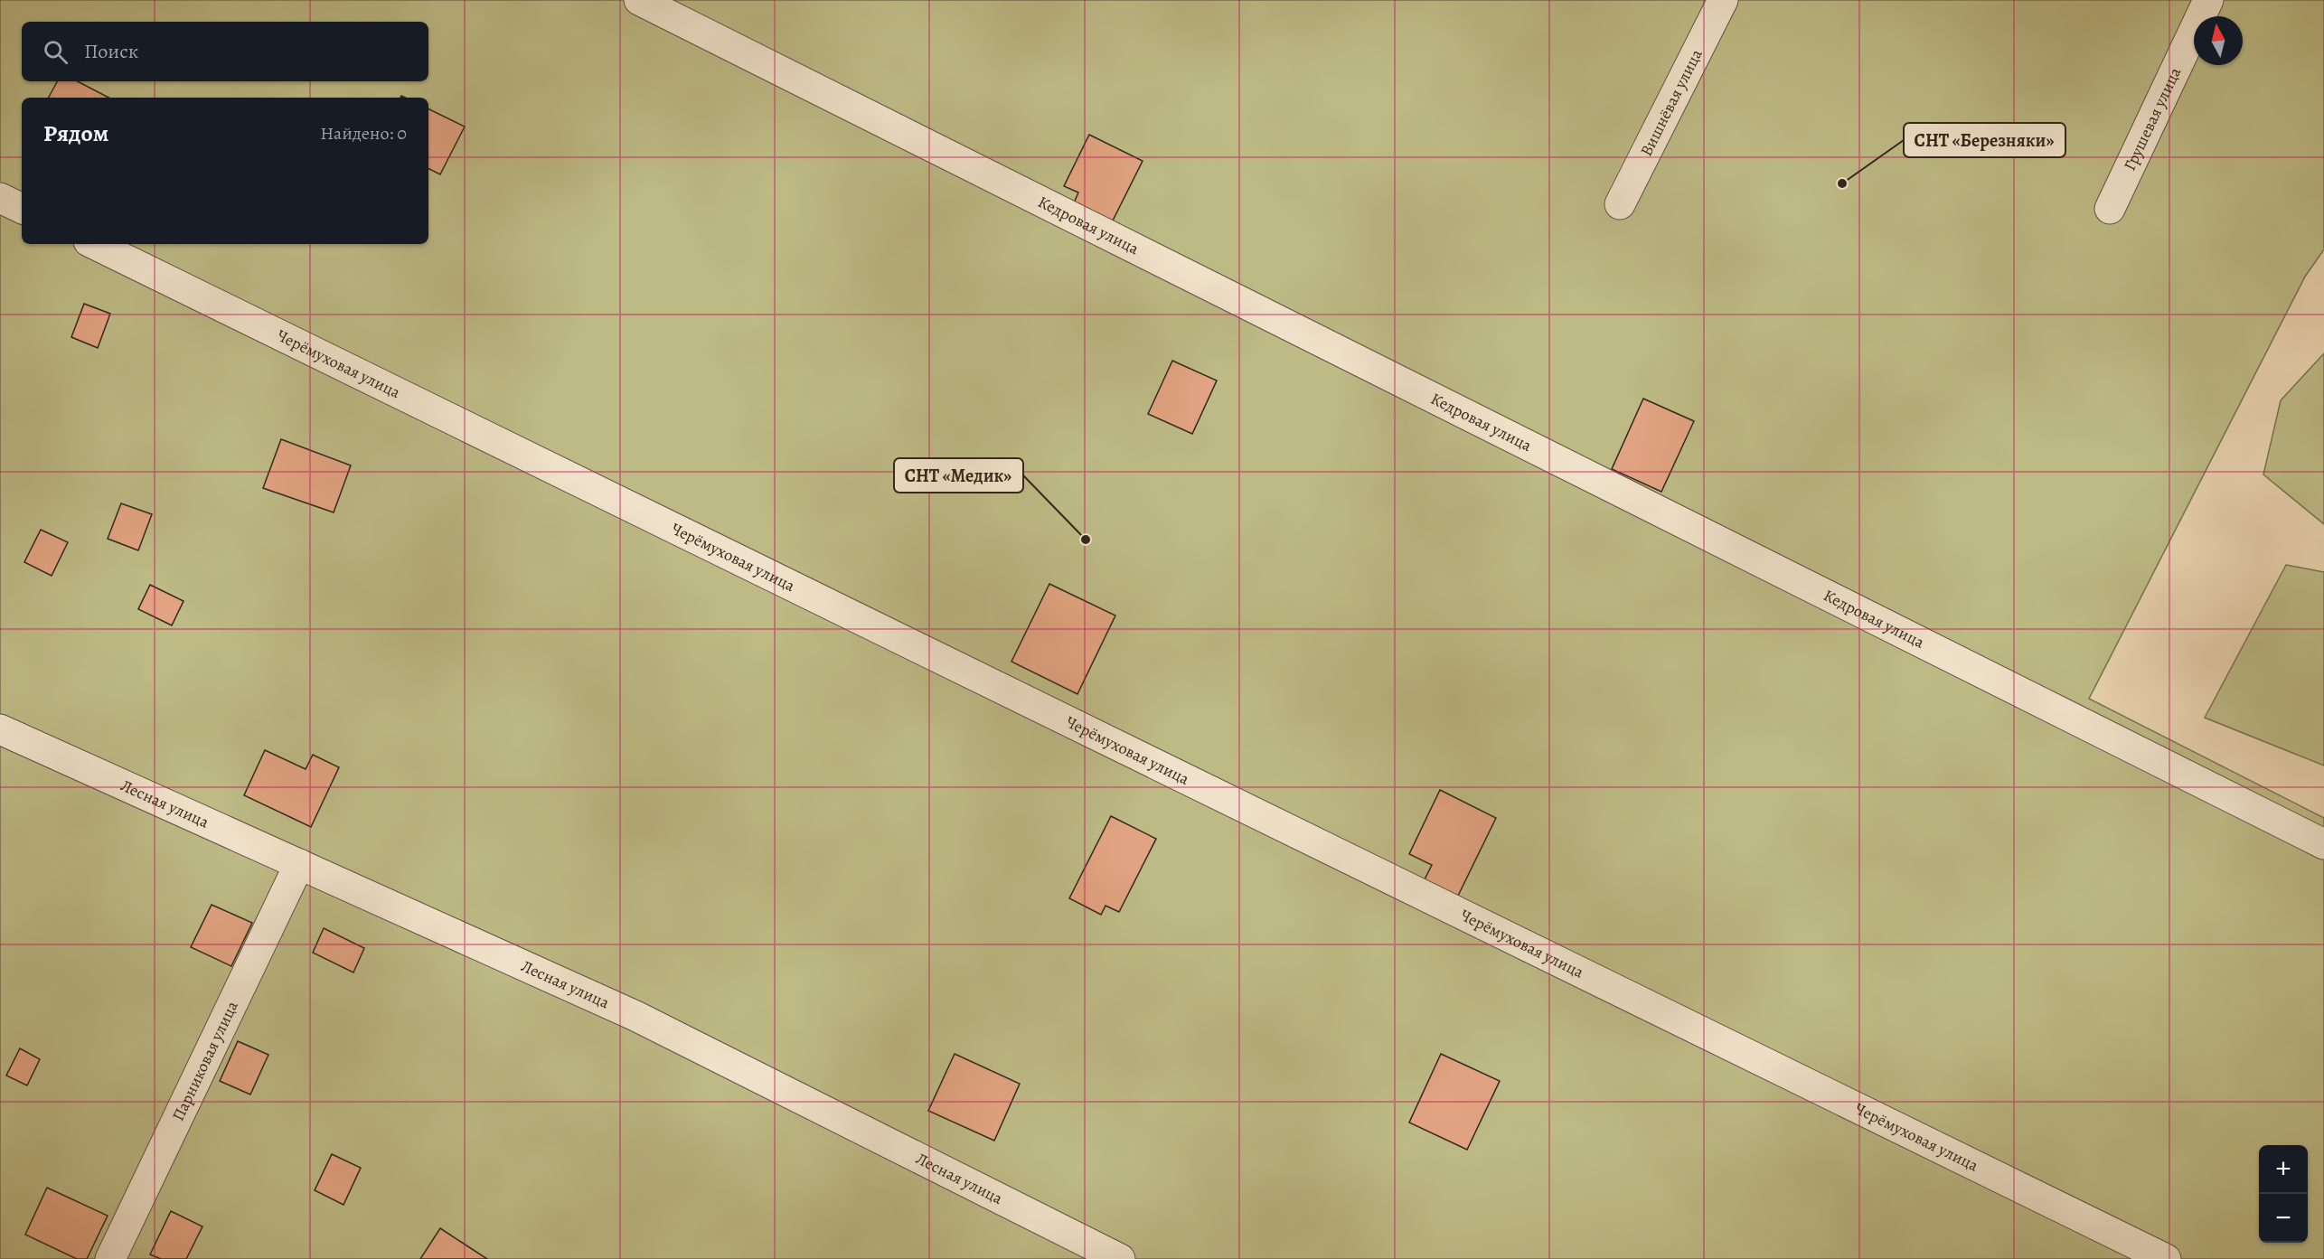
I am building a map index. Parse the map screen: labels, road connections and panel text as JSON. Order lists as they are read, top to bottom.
{
  "streets": {
    "street": [
      "Вишнёвая улица",
      "Грушевая улица",
      "Кедровая улица",
      "Черёмуховая улица",
      "Лесная улица",
      "Парниковая улица"
    ]
  },
  "crossings": [
    ["Лесная улица", "Парниковая улица"]
  ],
  "places": ["СНТ «Березняки»", "СНТ «Медик»"],
  "north": "top",
  "page": {
    "search": "Поиск",
    "heading": ["Рядом", "Найдено: 0"],
    "map_buttons": ["+", "−"]
  }
}
